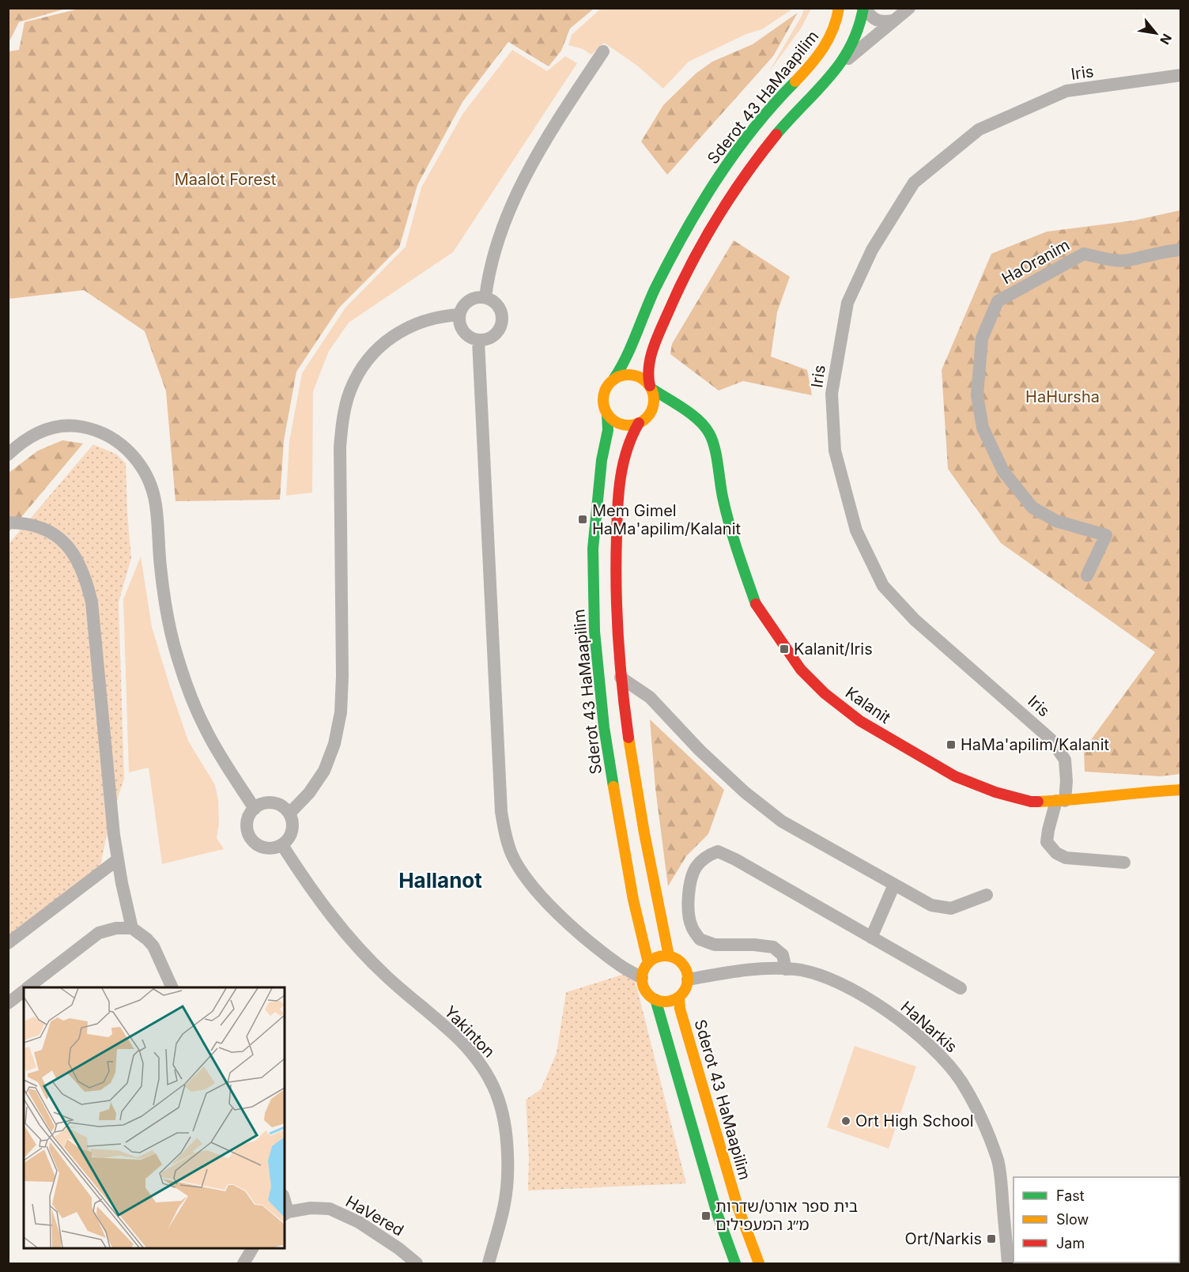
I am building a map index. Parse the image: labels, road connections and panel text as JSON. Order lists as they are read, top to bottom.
{
  "streets": {
    "main road": ["Sderot 43 HaMaapilim", "Kalanit"],
    "street": [
      "Iris",
      "HaOranim",
      "HaNarkis",
      "Yakinton",
      "HaVered"
    ]
  },
  "crossings": [
    ["Iris", "Kalanit"],
    ["Sderot 43 HaMaapilim", "Kalanit"],
    ["Sderot 43 HaMaapilim", "HaNarkis"]
  ],
  "districts": ["HaIlanot"],
  "parks": ["Maalot Forest", "HaHursha"],
  "places": {
    "transit": [
      "Mem Gimel HaMa'apilim/Kalanit",
      "Kalanit/Iris",
      "HaMa'apilim/Kalanit",
      "בית ספר אורט/שדרות מ״ג המעפילים",
      "Ort/Narkis"
    ],
    "other": ["Ort High School"]
  },
  "legend": ["Fast", "Slow", "Jam"],
  "north": "bottom right"
}
